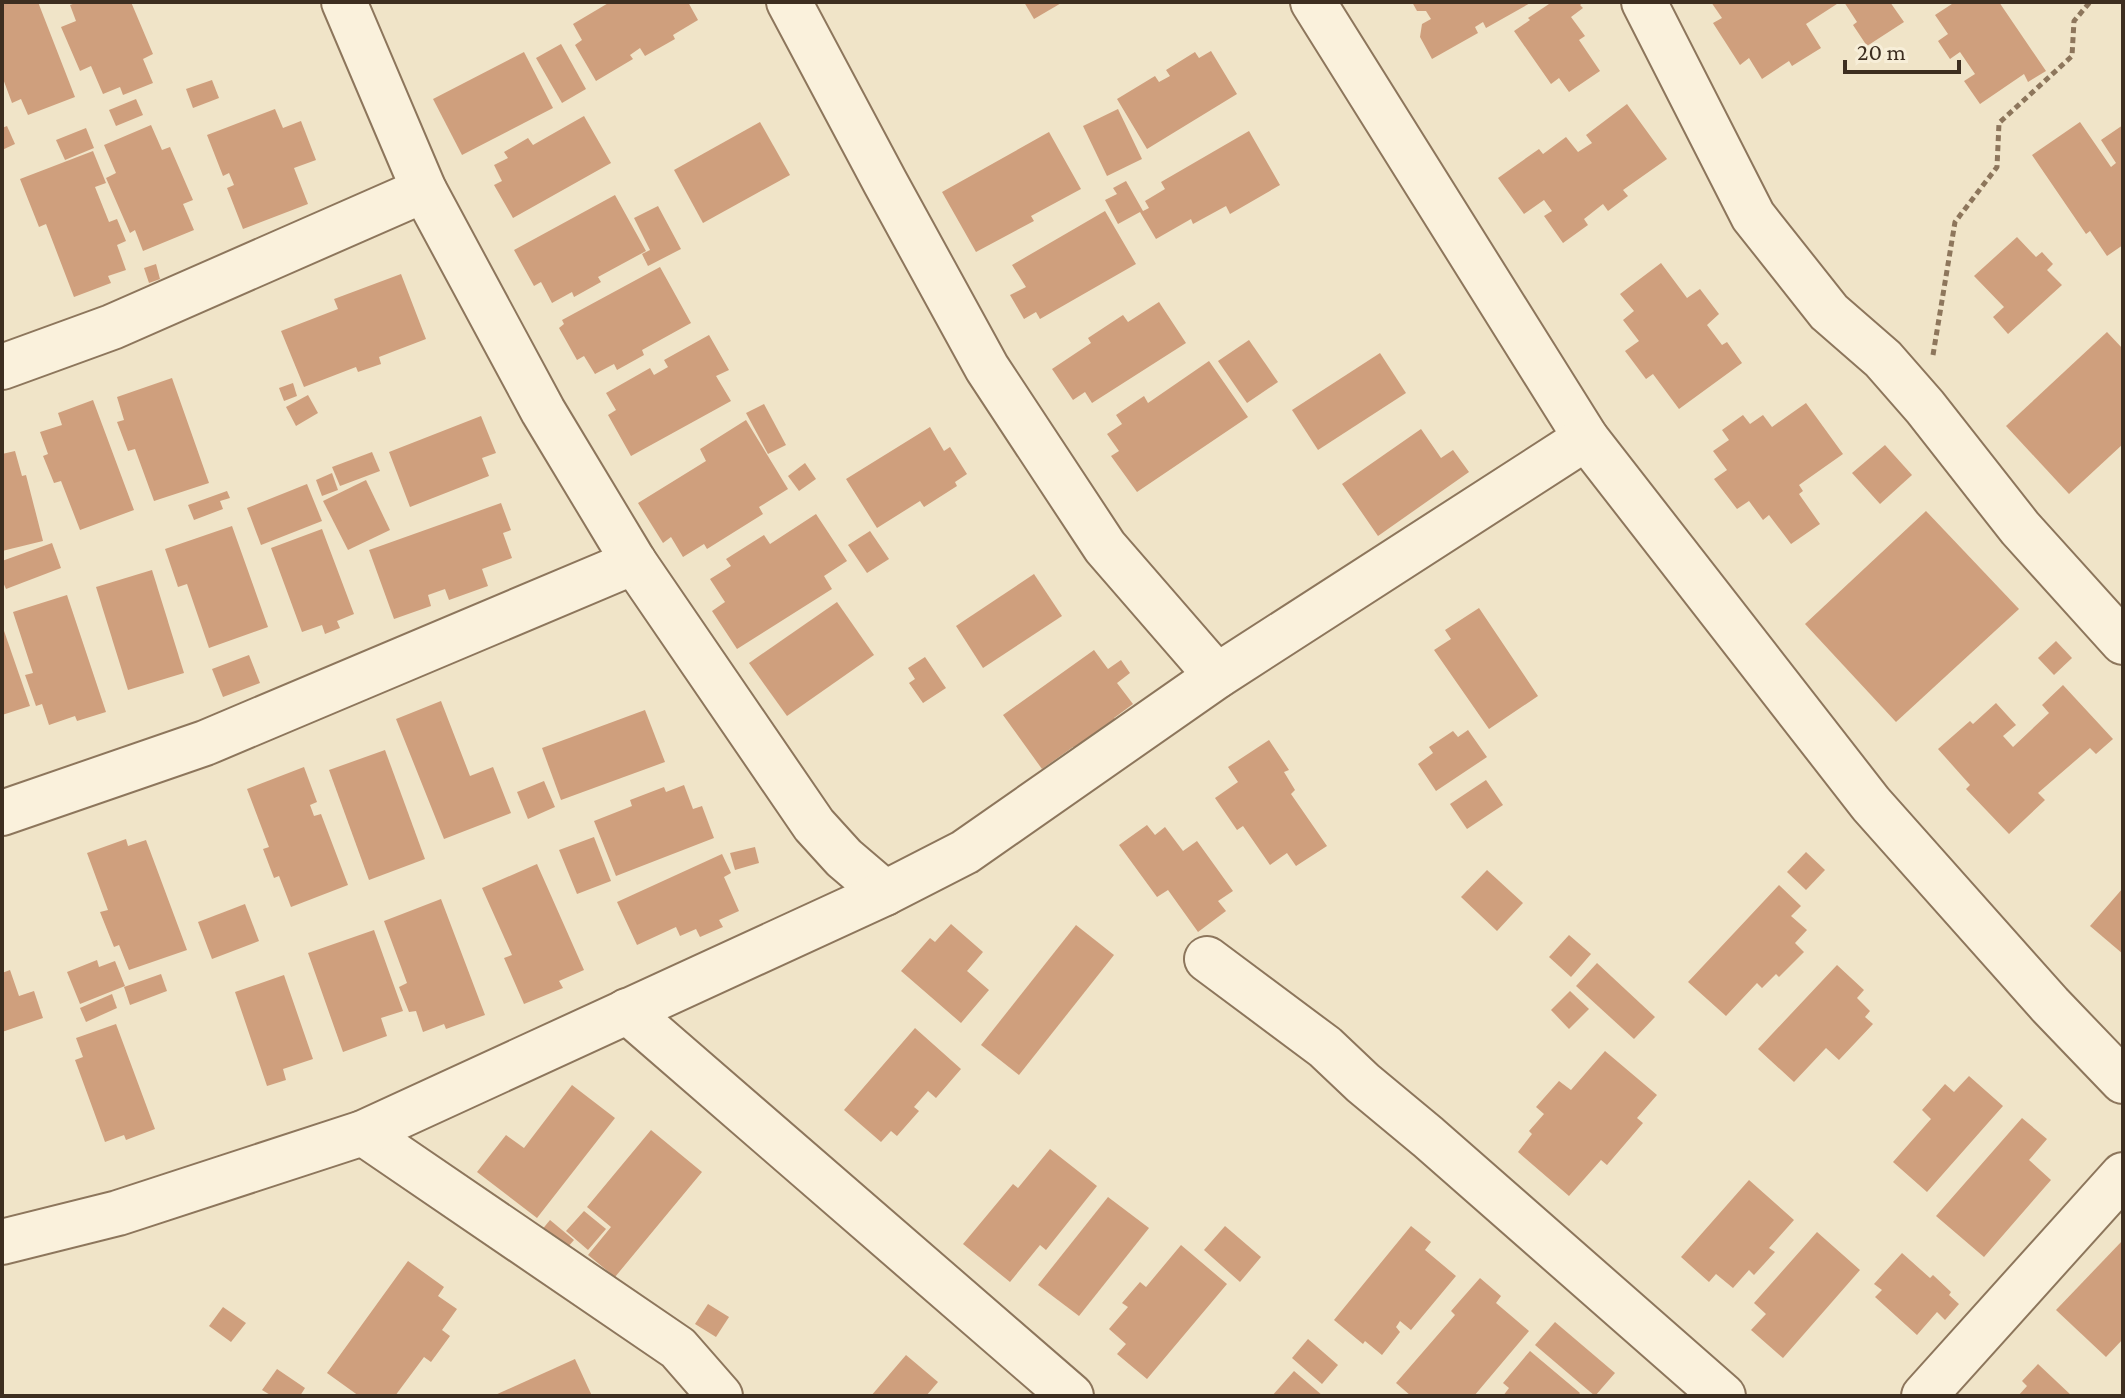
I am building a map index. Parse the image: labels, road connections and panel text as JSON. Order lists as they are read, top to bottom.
{
  "scale_bar": "20 m"
}
